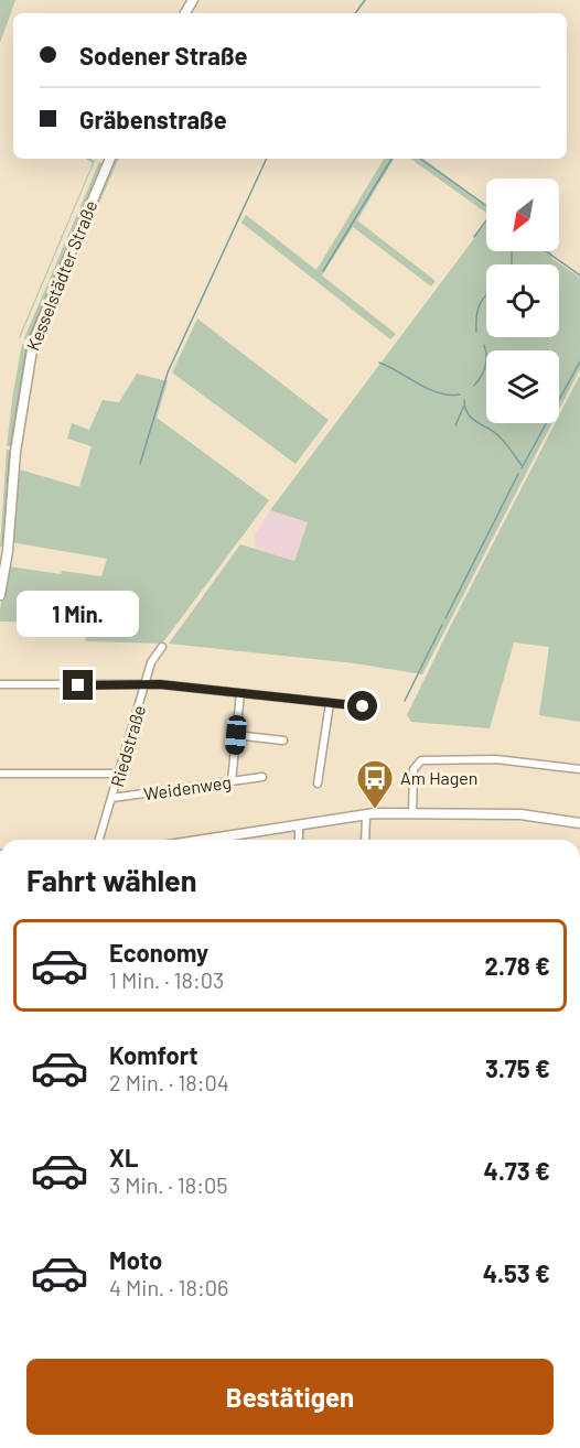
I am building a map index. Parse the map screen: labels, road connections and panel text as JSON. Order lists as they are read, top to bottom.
{
  "streets": {
    "main road": ["Kesselstädter Straße"],
    "street": ["Riedstraße", "Weidenweg"]
  },
  "crossings": [
    ["Riedstraße", "Weidenweg"]
  ],
  "places": {
    "bus stop": ["Am Hagen"]
  },
  "north": "bottom left",
  "page": {
    "banner": ["Sodener Straße", "Gräbenstraße"],
    "bubble": "1 Min.",
    "heading": "Fahrt wählen",
    "list": [
      {
        "name": "Economy",
        "note": "1 Min. · 18:03",
        "value": "2.78 €"
      },
      {
        "name": "Komfort",
        "note": "2 Min. · 18:04",
        "value": "3.75 €"
      },
      {
        "name": "XL",
        "note": "3 Min. · 18:05",
        "value": "4.73 €"
      },
      {
        "name": "Moto",
        "note": "4 Min. · 18:06",
        "value": "4.53 €"
      }
    ],
    "buttons": "Bestätigen"
  }
}
